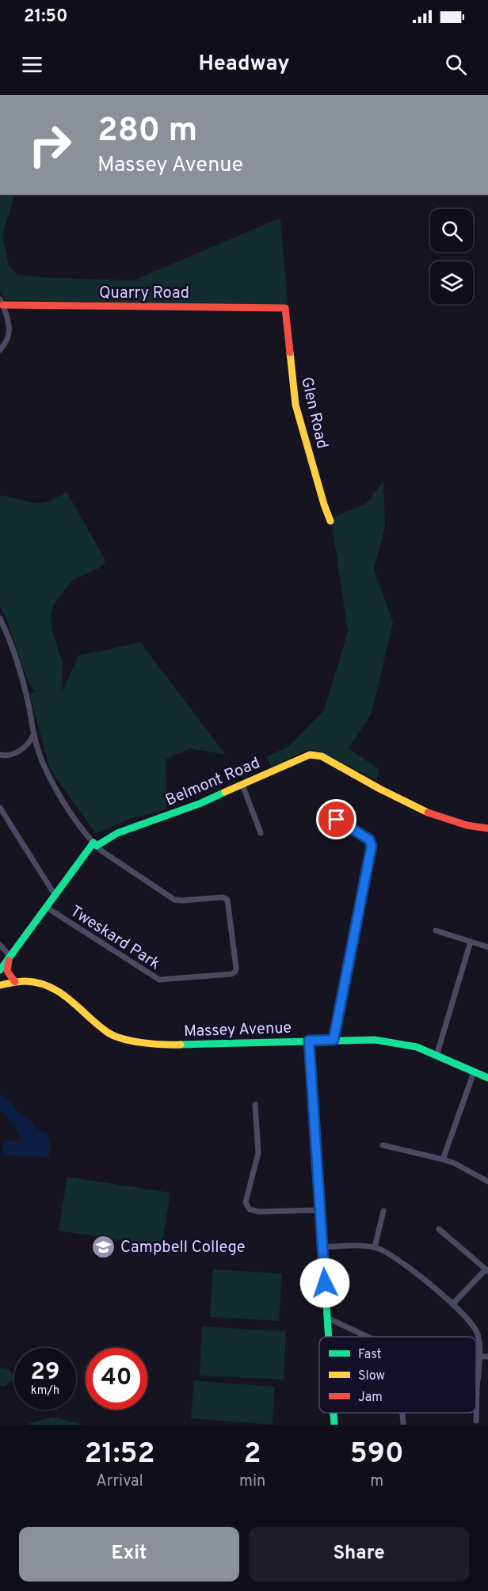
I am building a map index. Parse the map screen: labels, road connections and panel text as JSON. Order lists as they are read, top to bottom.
{
  "streets": {
    "street": [
      "Quarry Road",
      "Glen Road",
      "Belmont Road",
      "Tweskard Park",
      "Massey Avenue"
    ]
  },
  "crossings": [
    ["Quarry Road", "Glen Road"],
    ["Belmont Road", "Tweskard Park"]
  ],
  "places": {
    "school or university": ["Campbell College"]
  },
  "legend": ["Fast", "Slow", "Jam"],
  "page": {
    "status": "21:50",
    "header": "Headway",
    "turn": ["280 m", "Massey Avenue"],
    "speed": "29 km/h",
    "limit": "40",
    "eta": [
      "21:52",
      "Arrival",
      "2",
      "min",
      "590",
      "m"
    ],
    "buttons": ["Exit", "Share"]
  }
}
